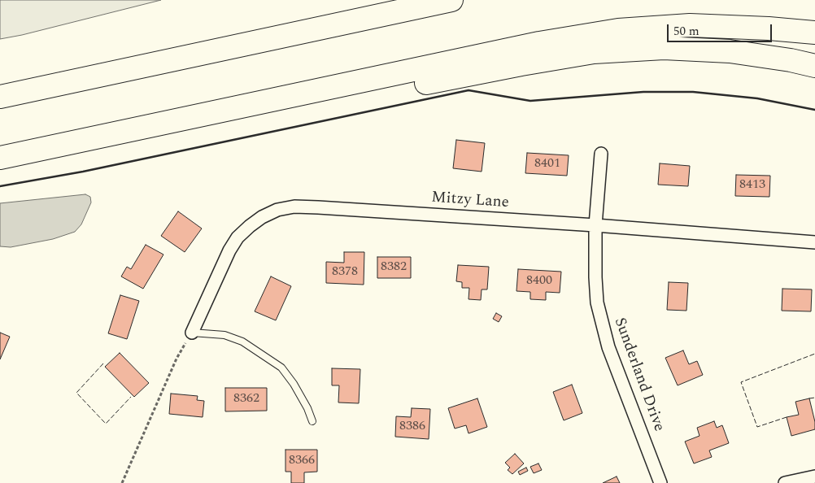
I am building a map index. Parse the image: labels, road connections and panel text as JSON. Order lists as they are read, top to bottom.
{
  "streets": {
    "street": ["Mitzy Lane", "Sunderland Drive"]
  },
  "crossings": [
    ["Mitzy Lane", "Sunderland Drive"]
  ],
  "house_numbers": [
    "8401",
    "8413",
    "8382",
    "8378",
    "8400",
    "8362",
    "8386",
    "8366"
  ],
  "scale_bar": "50 m"
}
